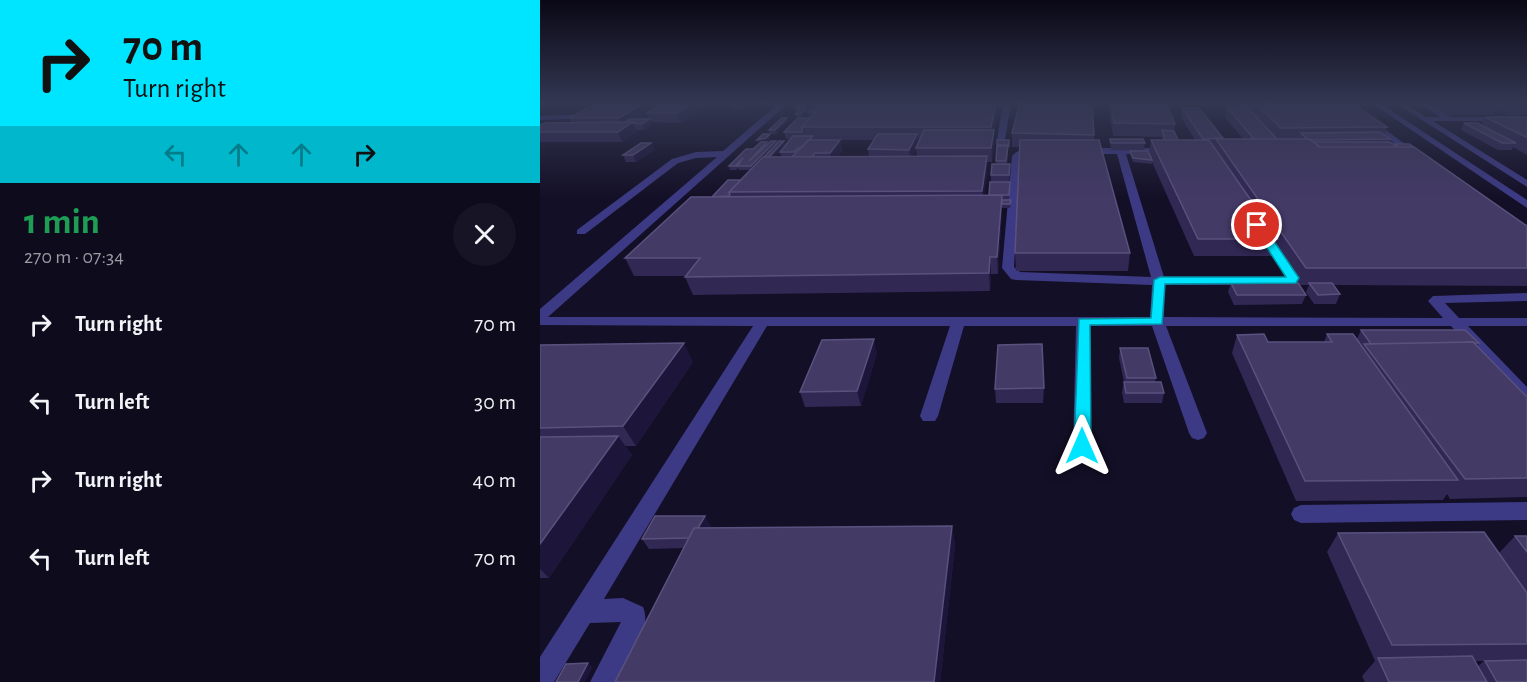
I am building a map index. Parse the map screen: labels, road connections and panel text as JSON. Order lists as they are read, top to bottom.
{
  "page": {
    "turn": ["70 m", "Turn right"],
    "heading": ["1 min", "270 m · 07:34"],
    "list": [
      {
        "name": "Turn right",
        "value": "70 m"
      },
      {
        "name": "Turn left",
        "value": "30 m"
      },
      {
        "name": "Turn right",
        "value": "40 m"
      },
      {
        "name": "Turn left",
        "value": "70 m"
      }
    ]
  }
}
